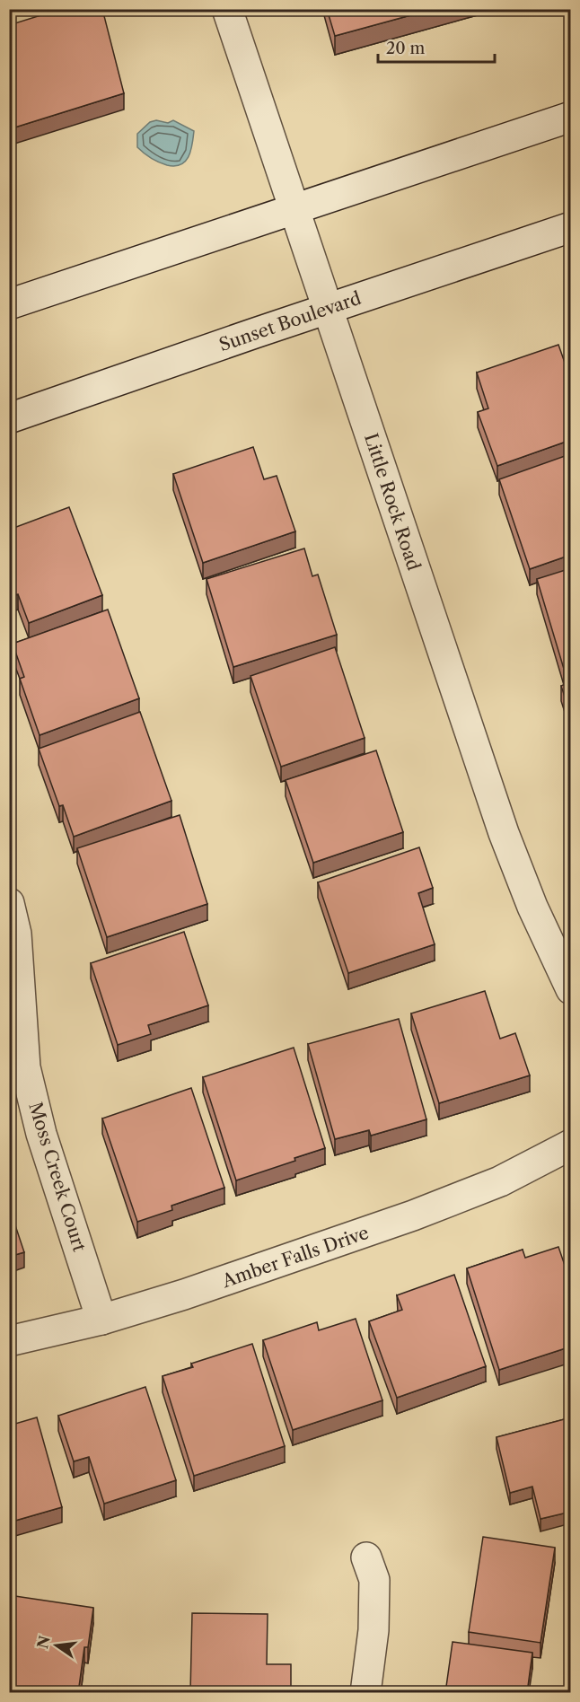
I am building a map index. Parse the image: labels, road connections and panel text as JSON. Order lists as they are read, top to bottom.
{
  "streets": {
    "street": [
      "Sunset Boulevard",
      "Little Rock Road",
      "Moss Creek Court",
      "Amber Falls Drive"
    ]
  },
  "crossings": [
    ["Sunset Boulevard", "Little Rock Road"],
    ["Moss Creek Court", "Amber Falls Drive"]
  ],
  "scale_bar": "20 m",
  "north": "left"
}
